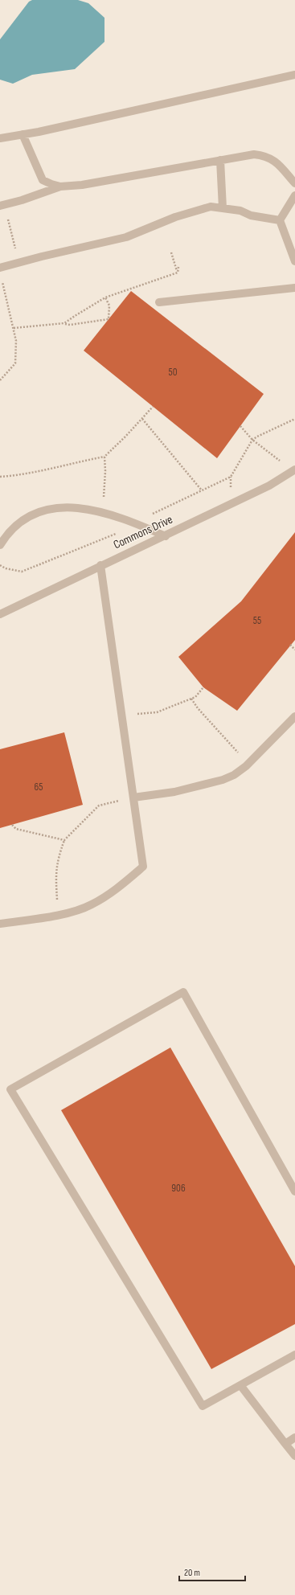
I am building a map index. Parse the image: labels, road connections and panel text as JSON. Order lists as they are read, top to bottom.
{
  "streets": {
    "street": ["Commons Drive"]
  },
  "house_numbers": [
    "50",
    "55",
    "65",
    "906"
  ],
  "scale_bar": "20 m"
}
